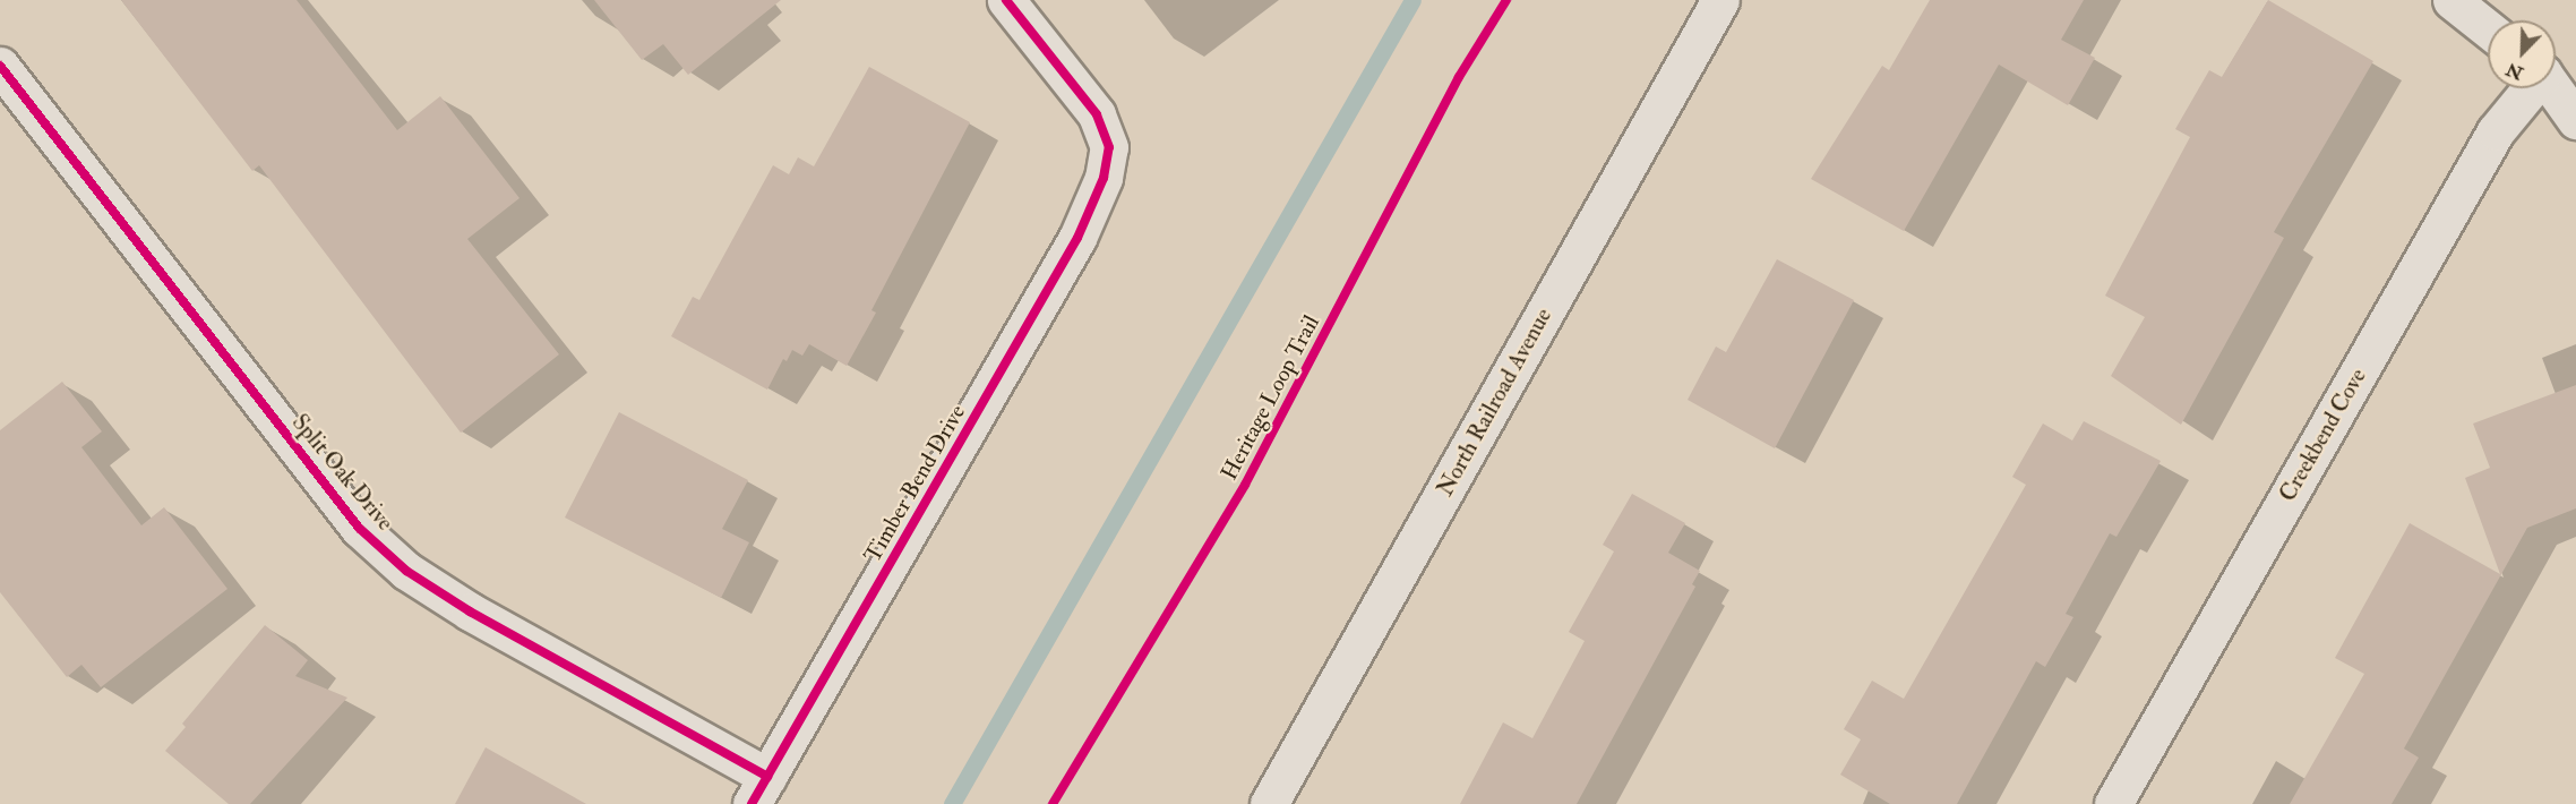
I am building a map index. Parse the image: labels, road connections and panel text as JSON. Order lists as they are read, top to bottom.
{
  "streets": {
    "street": [
      "North Railroad Avenue",
      "Creekbend Cove",
      "Split Oak Drive",
      "Timber Bend Drive"
    ],
    "cycle path": ["Heritage Loop Trail"]
  },
  "crossings": [
    ["Split Oak Drive", "Timber Bend Drive"]
  ],
  "north": "bottom left"
}
